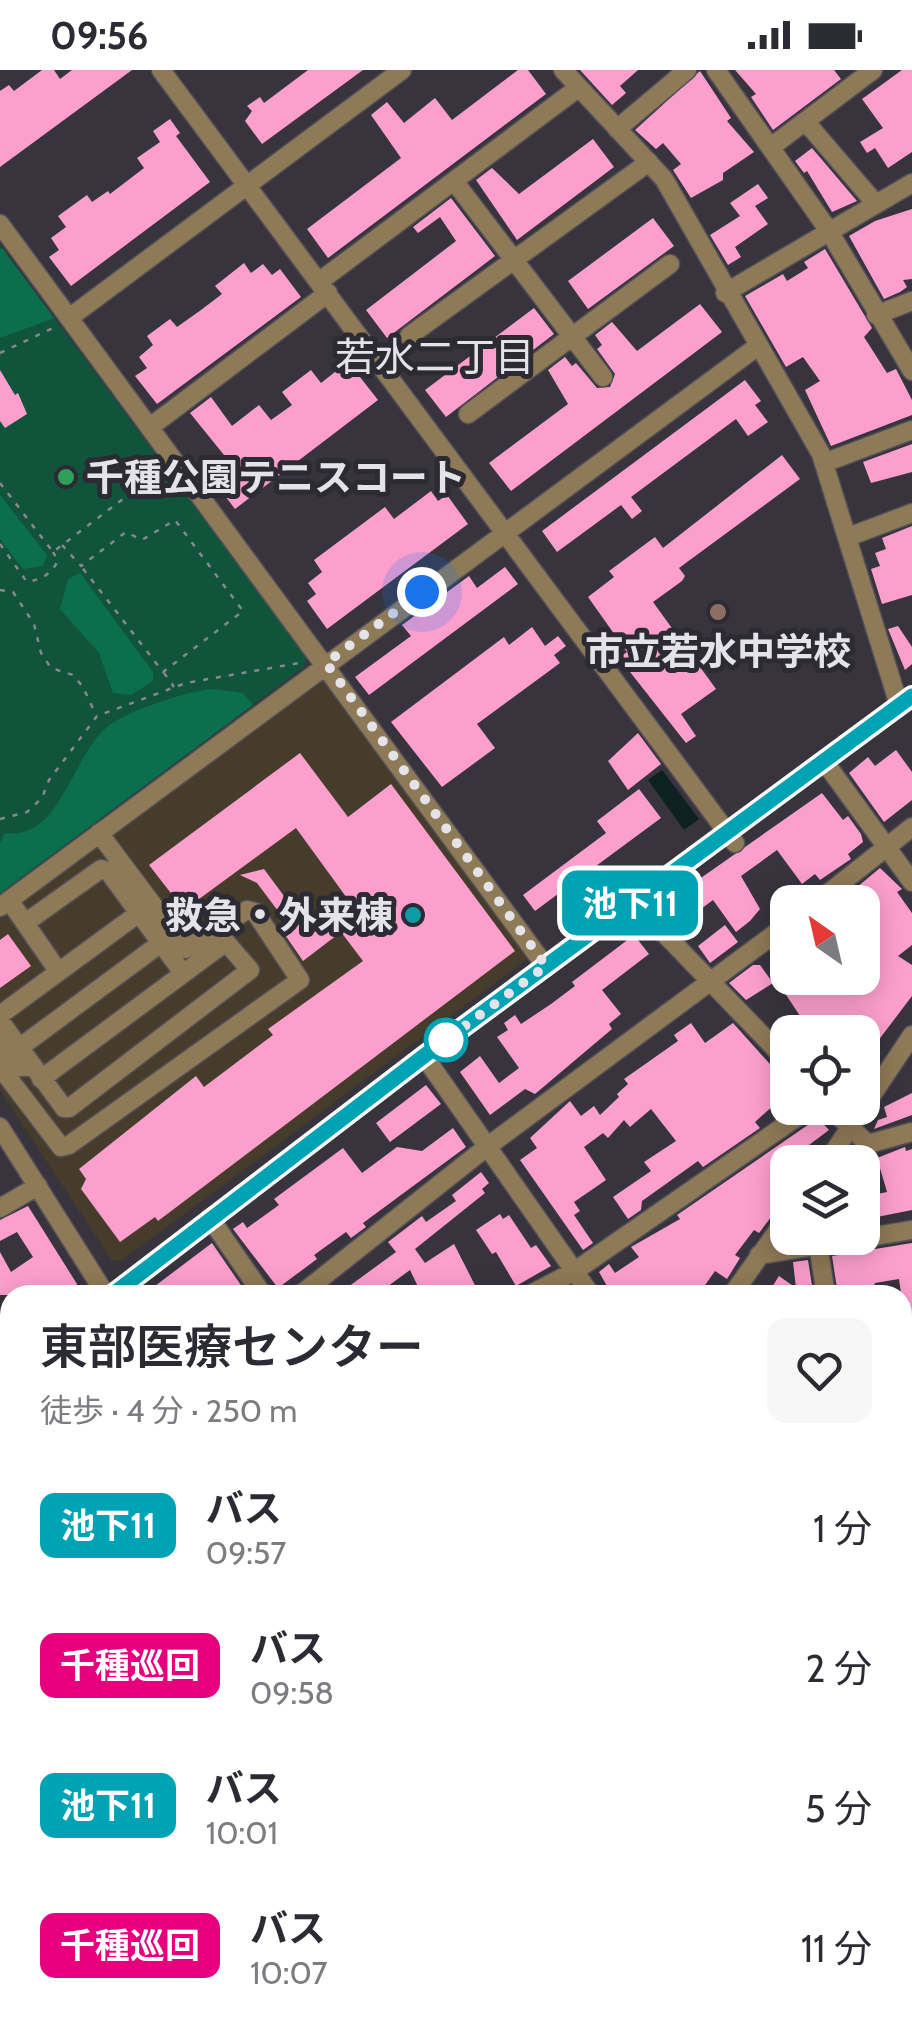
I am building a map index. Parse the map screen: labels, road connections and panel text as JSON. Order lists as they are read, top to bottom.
{
  "districts": ["若水二丁目"],
  "places": ["千種公園テニスコート", "市立若水中学校", "救急・外来棟"],
  "lines": ["bus line 池下11"],
  "north": "top left",
  "page": {
    "status": "09:56",
    "on_map": "池下11",
    "heading": ["東部医療センター", "徒歩 · 4 分 · 250 m"],
    "list": [
      {
        "mark": "池下11",
        "name": "バス",
        "note": "09:57",
        "value": "1 分"
      },
      {
        "mark": "千種巡回",
        "name": "バス",
        "note": "09:58",
        "value": "2 分"
      },
      {
        "mark": "池下11",
        "name": "バス",
        "note": "10:01",
        "value": "5 分"
      },
      {
        "mark": "千種巡回",
        "name": "バス",
        "note": "10:07",
        "value": "11 分"
      }
    ]
  }
}
